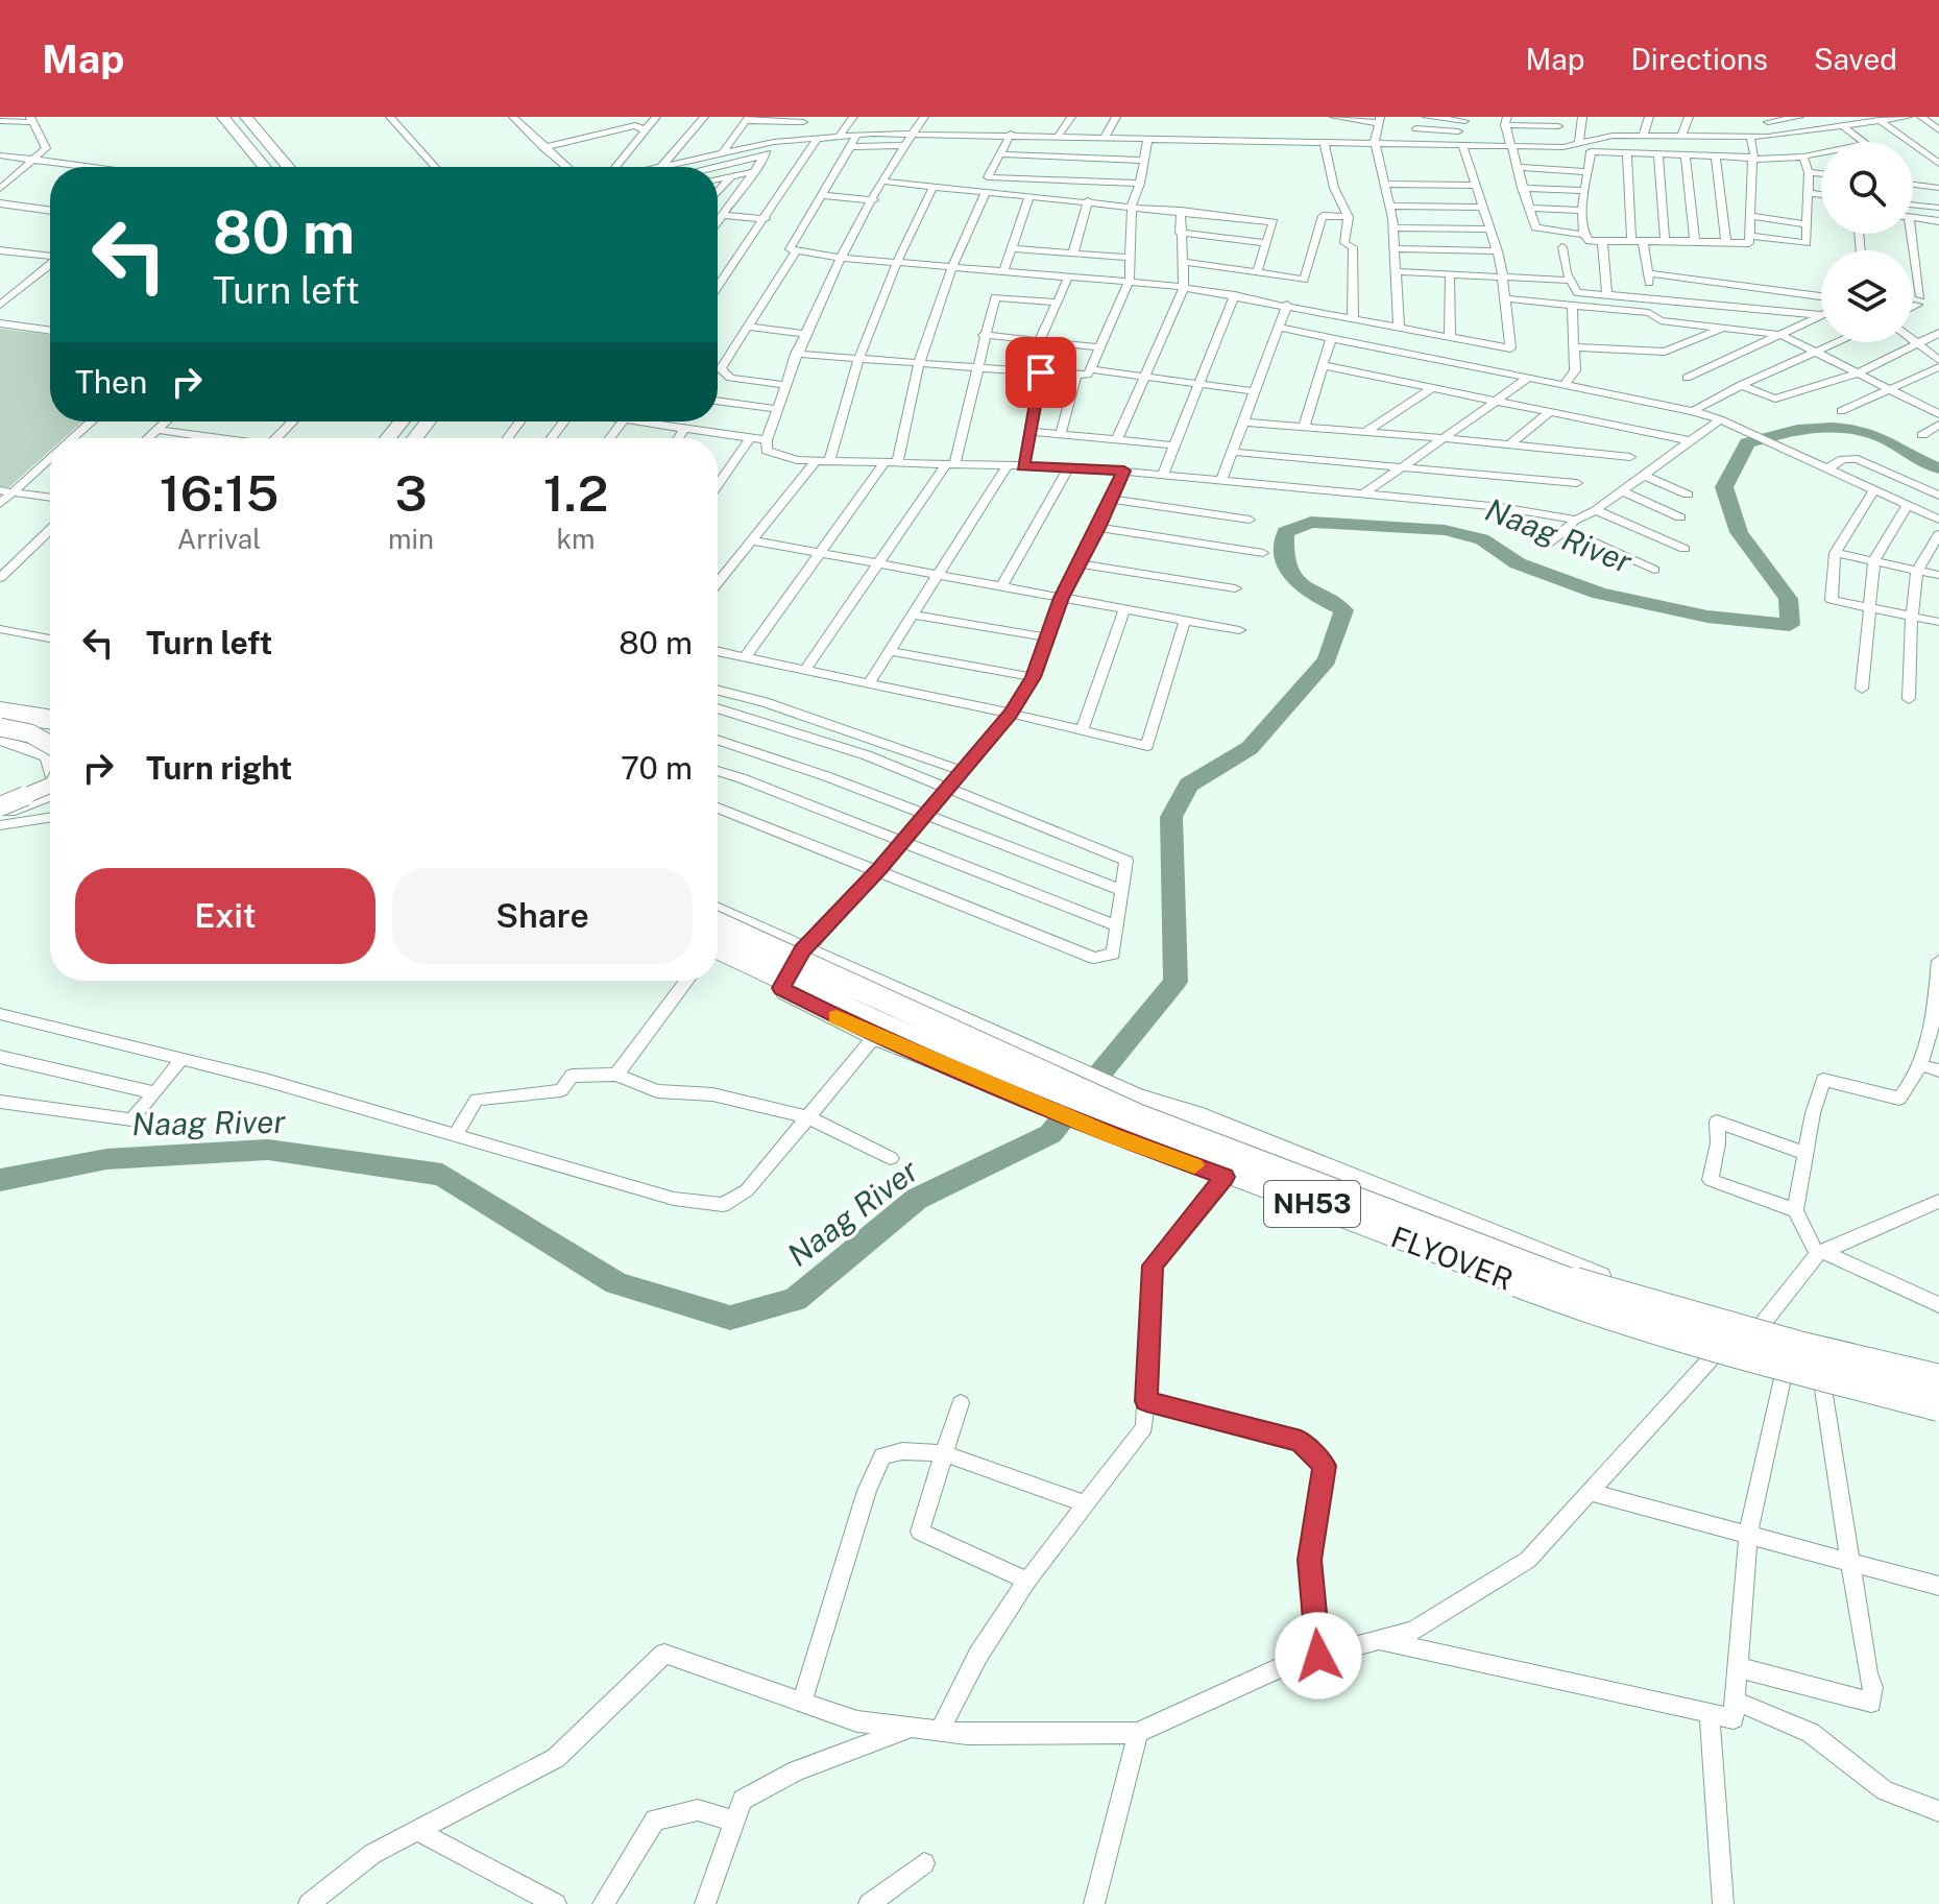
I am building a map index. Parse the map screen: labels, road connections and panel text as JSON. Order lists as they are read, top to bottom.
{
  "streets": {
    "highway": ["NH53", "FLYOVER"]
  },
  "water": ["Naag River"],
  "page": {
    "header": "Map",
    "nav": ["Map", "Directions", "Saved"],
    "turn": ["80 m", "Turn left"],
    "then": "Then",
    "eta": [
      "16:15",
      "Arrival",
      "3",
      "min",
      "1.2",
      "km"
    ],
    "list": [
      {
        "name": "Turn left",
        "value": "80 m"
      },
      {
        "name": "Turn right",
        "value": "70 m"
      }
    ],
    "buttons": ["Exit", "Share"]
  }
}
